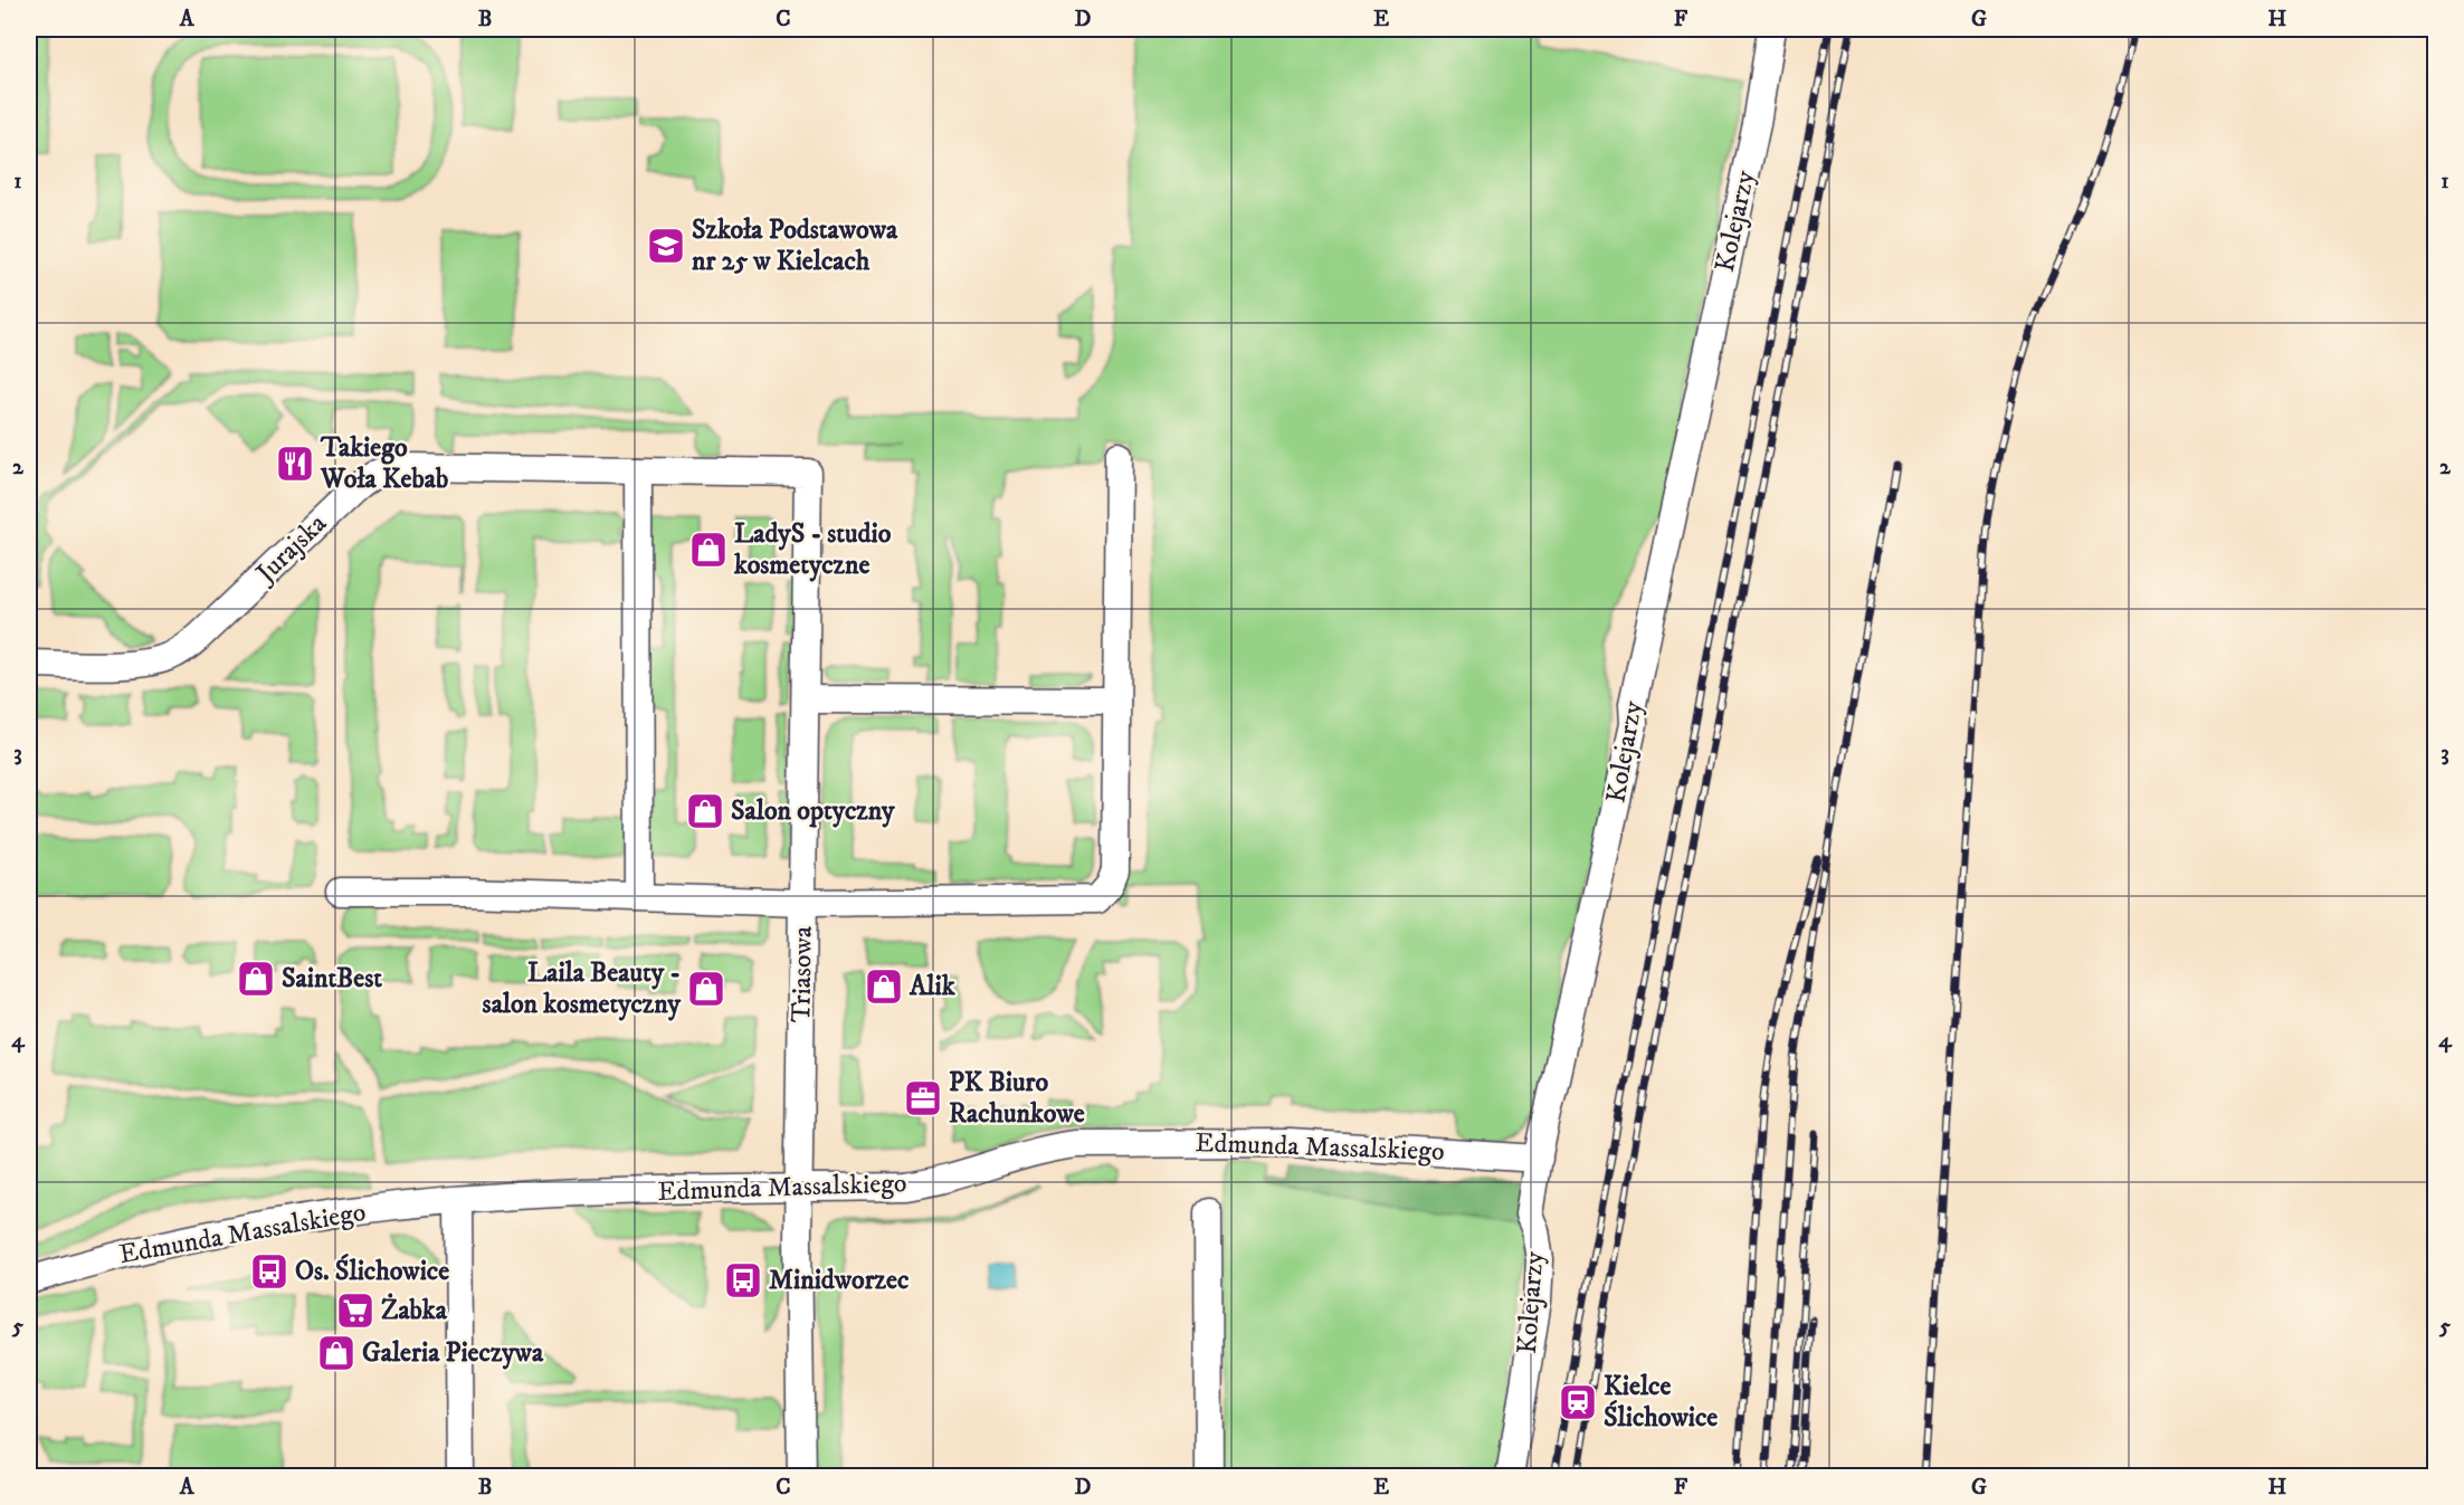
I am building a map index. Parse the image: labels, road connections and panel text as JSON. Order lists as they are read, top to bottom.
{
  "streets": {
    "street": [
      "Kolejarzy",
      "Jurajska",
      "Triasowa",
      "Edmunda Massalskiego"
    ]
  },
  "crossings": [
    ["Kolejarzy", "Edmunda Massalskiego"],
    ["Jurajska", "Triasowa"],
    ["Triasowa", "Edmunda Massalskiego"]
  ],
  "places": {
    "school or university": ["Szkoła Podstawowa nr 25 w Kielcach"],
    "restaurant": ["Takiego Woła Kebab"],
    "shop": [
      "LadyS - studio kosmetyczne",
      "Salon optyczny",
      "SaintBest",
      "Alik",
      "Laila Beauty - salon kosmetyczny",
      "Galeria Pieczywa"
    ],
    "office": ["PK Biuro Rachunkowe"],
    "bus stop": ["Os. Ślichowice", "Minidworzec"],
    "supermarket": ["Żabka"],
    "station": ["Kielce Ślichowice"]
  },
  "grid": {
    "columns": [
      "A",
      "B",
      "C",
      "D",
      "E",
      "F",
      "G",
      "H"
    ],
    "rows": [
      "1",
      "2",
      "3",
      "4",
      "5"
    ]
  }
}
